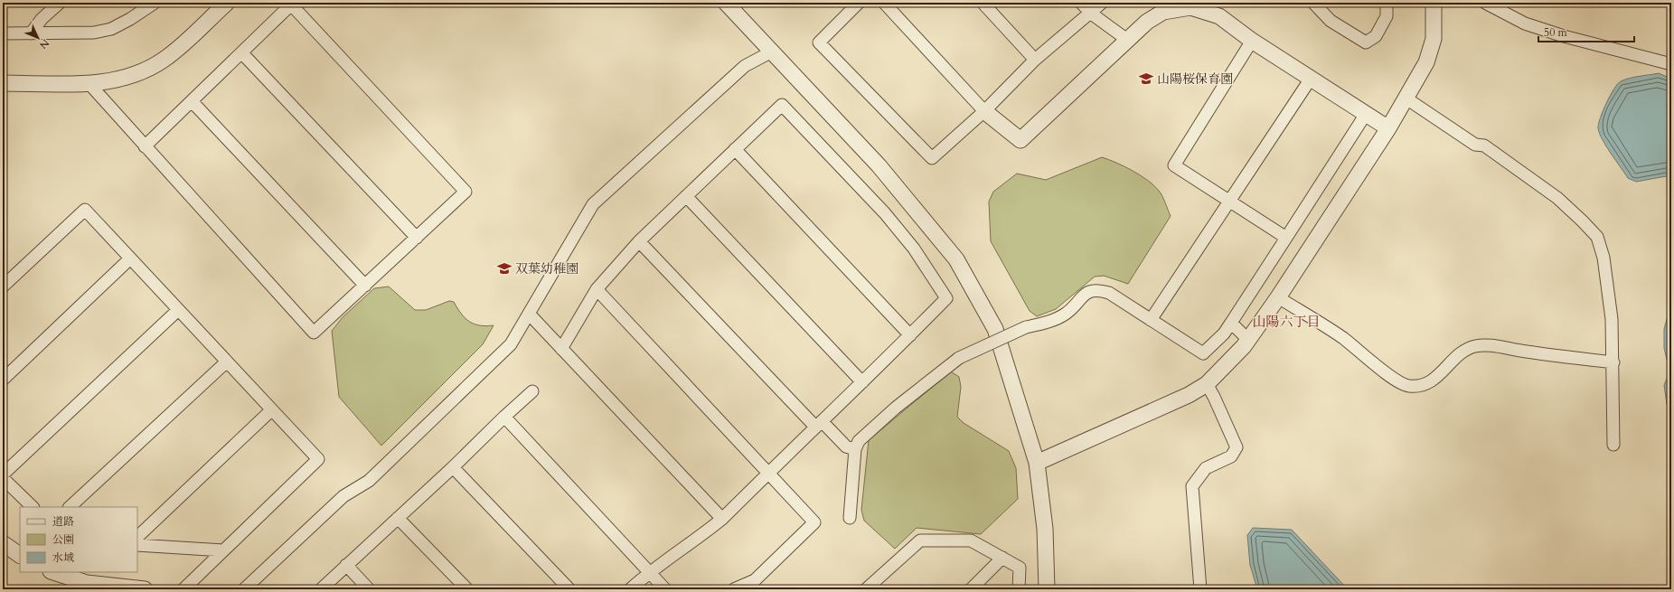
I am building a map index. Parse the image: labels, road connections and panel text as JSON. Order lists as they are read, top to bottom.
{
  "districts": ["山陽六丁目"],
  "places": {
    "school or university": ["山陽桜保育園", "双葉幼稚園"]
  },
  "legend": ["道路", "公園", "水域"],
  "scale_bar": "50 m",
  "north": "bottom right"
}
